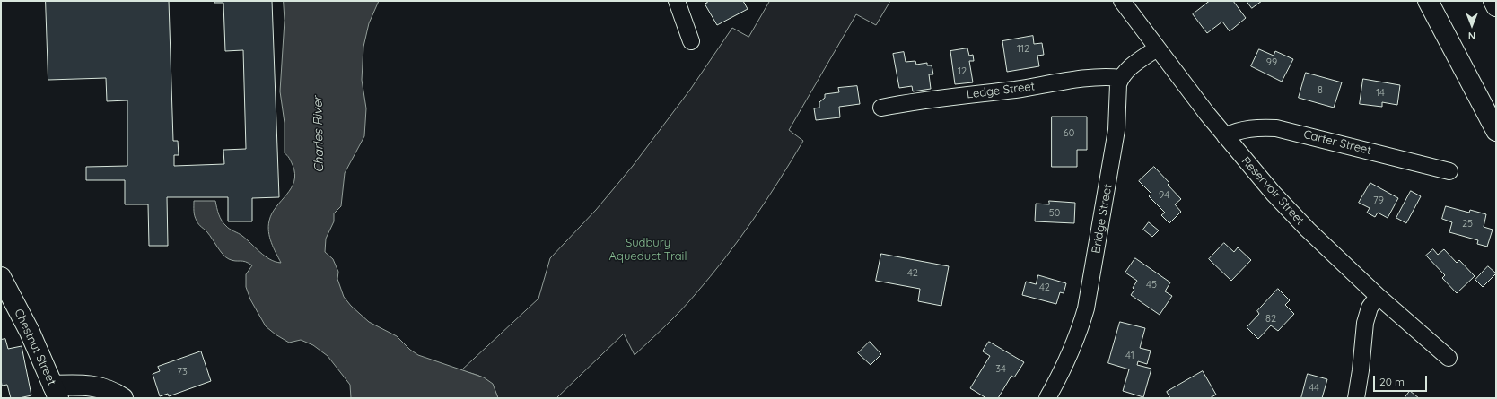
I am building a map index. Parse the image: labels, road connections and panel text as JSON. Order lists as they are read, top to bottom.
{
  "streets": {
    "main road": ["Chestnut Street"],
    "street": [
      "Ledge Street",
      "Carter Street",
      "Reservoir Street",
      "Bridge Street"
    ]
  },
  "crossings": [
    ["Ledge Street", "Bridge Street"],
    ["Carter Street", "Reservoir Street"]
  ],
  "water": ["Charles River"],
  "parks": ["Sudbury Aqueduct Trail"],
  "house_numbers": [
    "112",
    "99",
    "12",
    "8",
    "14",
    "60",
    "94",
    "79",
    "50",
    "25",
    "42",
    "45",
    "42",
    "82",
    "41",
    "34",
    "73",
    "44"
  ],
  "scale_bar": "20 m",
  "north": "bottom"
}
